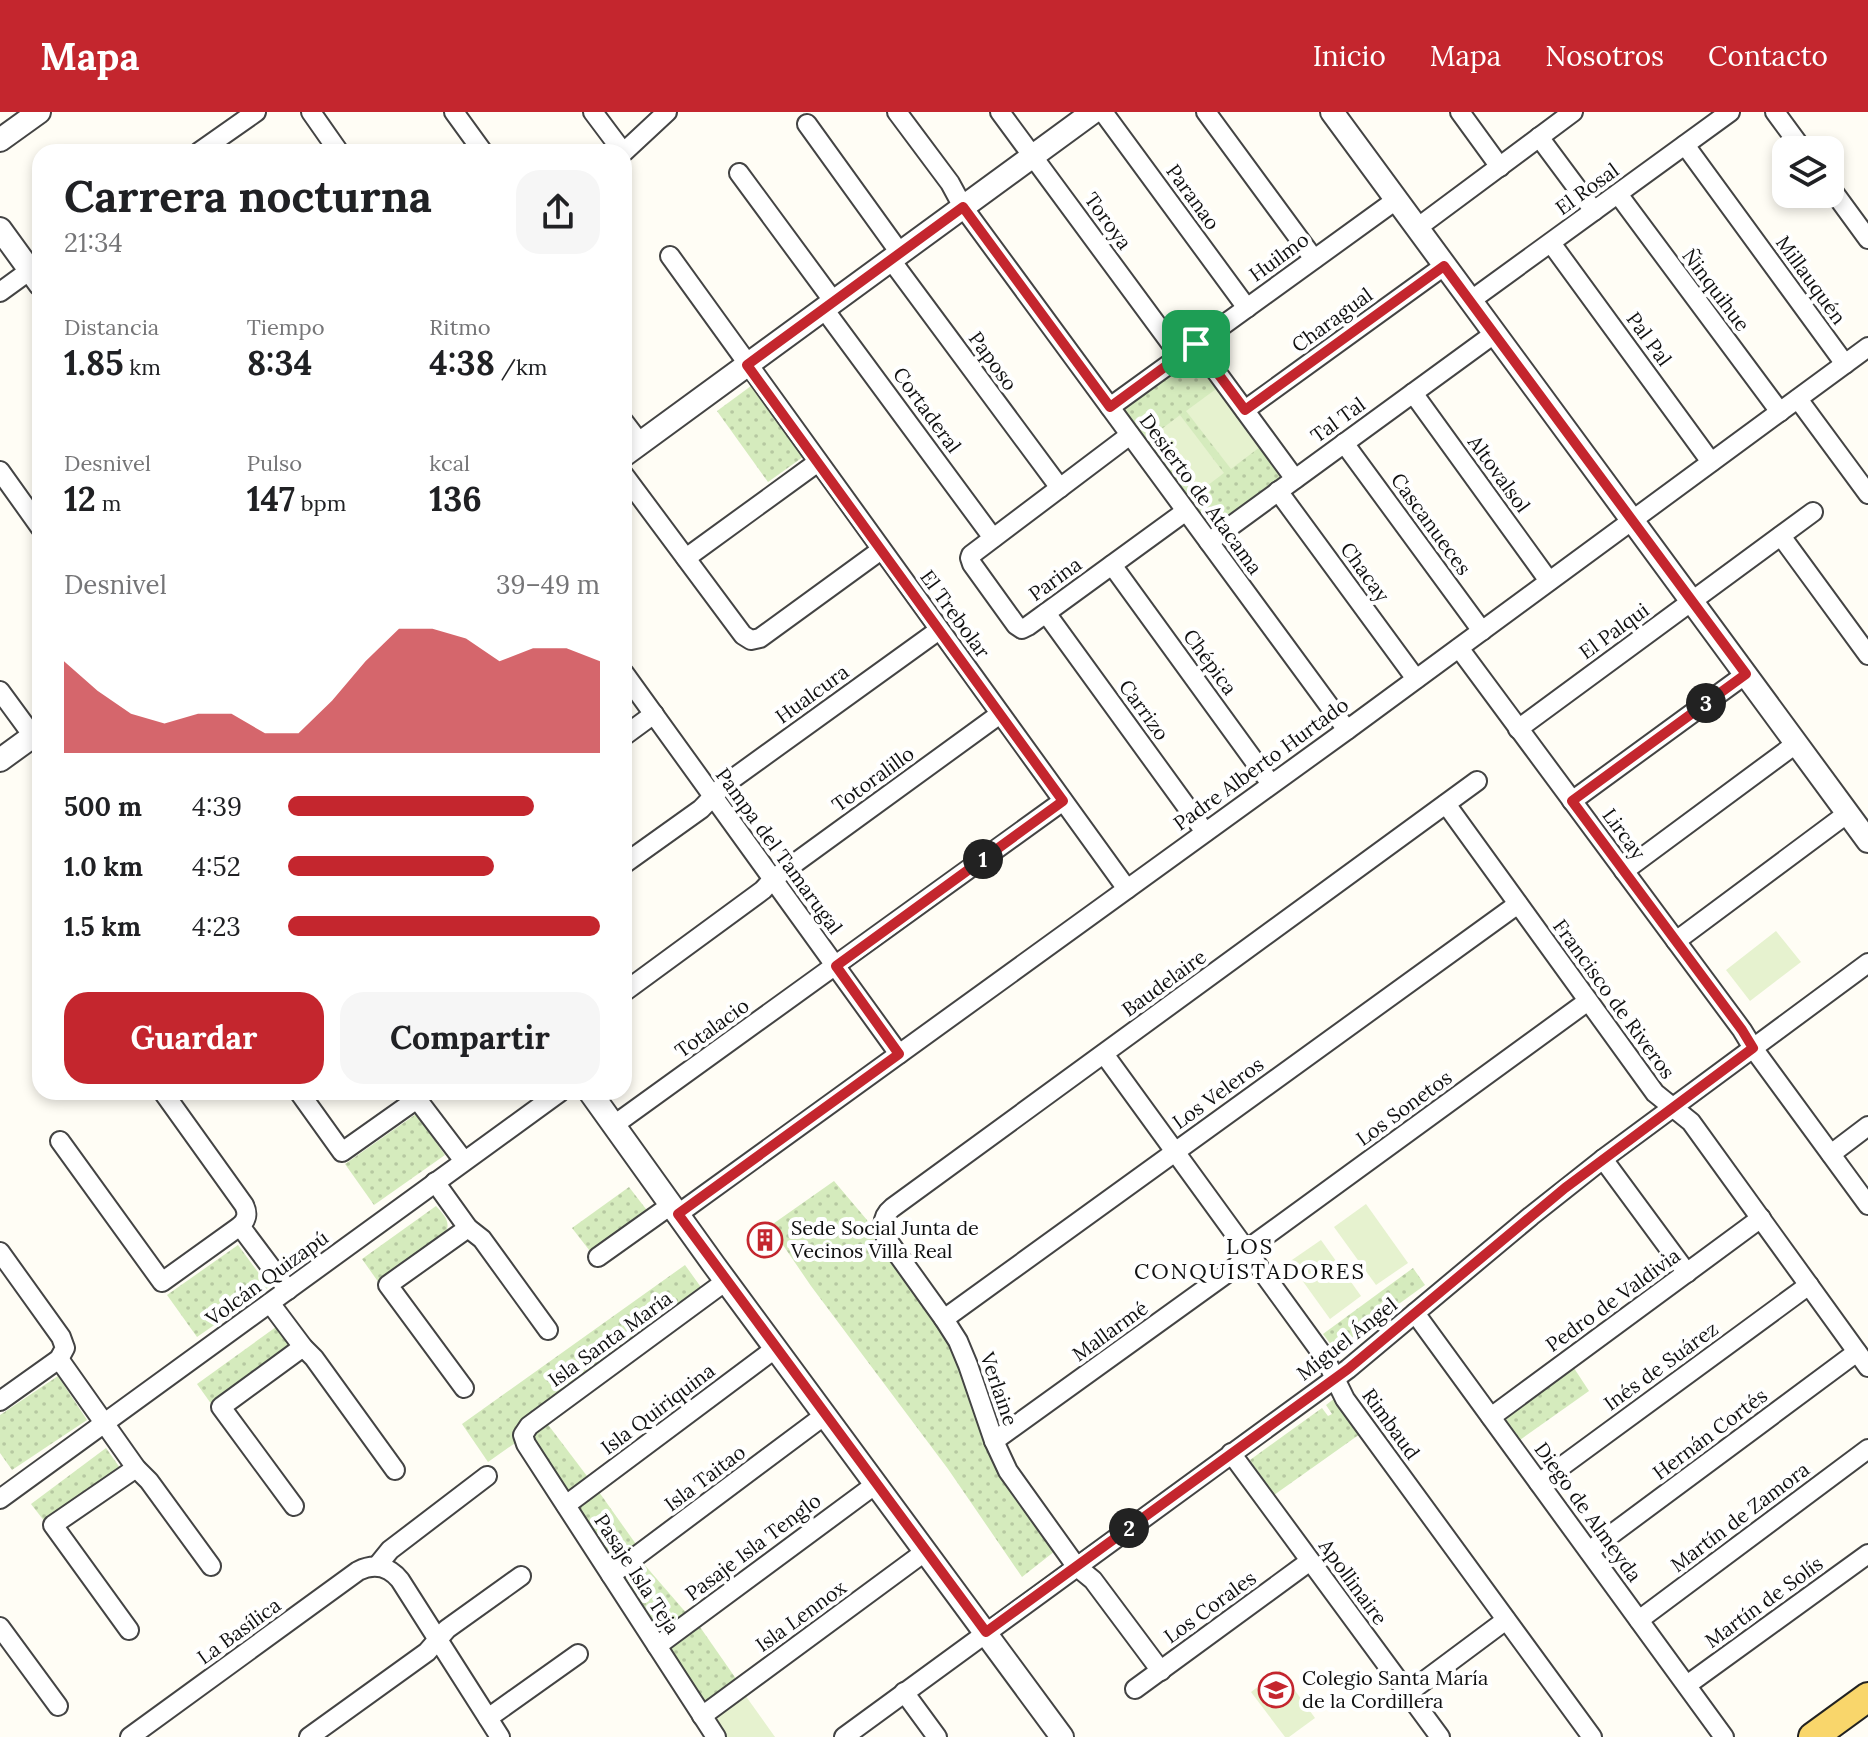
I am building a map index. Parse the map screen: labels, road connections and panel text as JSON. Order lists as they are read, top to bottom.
{
  "streets": {
    "street": [
      "El Rosal",
      "Paranao",
      "Toroya",
      "Huilmo",
      "Millauquén",
      "Ñinquihue",
      "Charagual",
      "Pal Pal",
      "Paposo",
      "Cortaderal",
      "Tal Tal",
      "Altovalsol",
      "Desierto de Atacama",
      "Cascanueces",
      "Chacay",
      "Parina",
      "El Trebolar",
      "El Palqui",
      "Chépica",
      "Hualcura",
      "Carrizo",
      "Padre Alberto Hurtado",
      "Totoralillo",
      "Lircay",
      "Pampa del Tamarugal",
      "Baudelaire",
      "Francisco de Riveros",
      "Totalacio",
      "Los Veleros",
      "Los Sonetos",
      "Volcán Quizapú",
      "Pedro de Valdivia",
      "Mallarmé",
      "Isla Santa María",
      "Miguel Ángel",
      "Inés de Suárez",
      "Verlaine",
      "Isla Quiriquina",
      "Rimbaud",
      "Hernán Cortés",
      "Isla Taitao",
      "Diego de Almeyda",
      "Martín de Zamora",
      "Pasaje Isla Tenglo",
      "Pasaje Isla Teja",
      "Apollinaire",
      "Martín de Solís",
      "Los Corales",
      "Isla Lennox",
      "La Basílica"
    ]
  },
  "crossings": [
    ["El Rosal", "Millauquén"],
    ["El Rosal", "Ñinquihue"],
    ["El Rosal", "Pal Pal"],
    ["Paranao", "Huilmo"],
    ["Toroya", "Huilmo"],
    ["Huilmo", "Desierto de Atacama"],
    ["Millauquén", "Padre Alberto Hurtado"],
    ["Ñinquihue", "Padre Alberto Hurtado"],
    ["Pal Pal", "Padre Alberto Hurtado"],
    ["Cortaderal", "Parina"],
    ["Tal Tal", "Altovalsol"],
    ["Tal Tal", "Desierto de Atacama"],
    ["Tal Tal", "Cascanueces"],
    ["Tal Tal", "Chacay"],
    ["Altovalsol", "Padre Alberto Hurtado"],
    ["Desierto de Atacama", "Parina"],
    ["Desierto de Atacama", "Padre Alberto Hurtado"],
    ["Cascanueces", "Padre Alberto Hurtado"],
    ["Chacay", "Padre Alberto Hurtado"],
    ["Parina", "Chépica"],
    ["Parina", "Carrizo"],
    ["El Trebolar", "Hualcura"],
    ["El Trebolar", "Padre Alberto Hurtado"],
    ["El Trebolar", "Totoralillo"],
    ["El Trebolar", "Totalacio"],
    ["El Palqui", "Lircay"],
    ["Chépica", "Padre Alberto Hurtado"],
    ["Hualcura", "Pampa del Tamarugal"],
    ["Carrizo", "Padre Alberto Hurtado"],
    ["Padre Alberto Hurtado", "Lircay"],
    ["Padre Alberto Hurtado", "Pampa del Tamarugal"],
    ["Totoralillo", "Pampa del Tamarugal"],
    ["Lircay", "Miguel Ángel"],
    ["Pampa del Tamarugal", "Totalacio"],
    ["Baudelaire", "Francisco de Riveros"],
    ["Baudelaire", "Verlaine"],
    ["Baudelaire", "Rimbaud"],
    ["Francisco de Riveros", "Los Veleros"],
    ["Francisco de Riveros", "Los Sonetos"],
    ["Francisco de Riveros", "Pedro de Valdivia"],
    ["Francisco de Riveros", "Miguel Ángel"],
    ["Francisco de Riveros", "Inés de Suárez"],
    ["Francisco de Riveros", "Hernán Cortés"],
    ["Los Veleros", "Verlaine"],
    ["Los Veleros", "Rimbaud"],
    ["Los Sonetos", "Mallarmé"],
    ["Los Sonetos", "Rimbaud"],
    ["Pedro de Valdivia", "Diego de Almeyda"],
    ["Mallarmé", "Verlaine"],
    ["Mallarmé", "Rimbaud"],
    ["Isla Santa María", "Pasaje Isla Teja"],
    ["Miguel Ángel", "Verlaine"],
    ["Miguel Ángel", "Rimbaud"],
    ["Miguel Ángel", "Diego de Almeyda"],
    ["Miguel Ángel", "Apollinaire"],
    ["Inés de Suárez", "Diego de Almeyda"],
    ["Verlaine", "Los Corales"],
    ["Isla Quiriquina", "Pasaje Isla Teja"],
    ["Hernán Cortés", "Diego de Almeyda"],
    ["Isla Taitao", "Pasaje Isla Teja"],
    ["Diego de Almeyda", "Martín de Zamora"],
    ["Diego de Almeyda", "Martín de Solís"],
    ["Pasaje Isla Tenglo", "Pasaje Isla Teja"],
    ["Pasaje Isla Teja", "Isla Lennox"],
    ["Apollinaire", "Los Corales"]
  ],
  "districts": ["LOS CONQUISTADORES"],
  "places": {
    "building": ["Sede Social Junta de Vecinos Villa Real"],
    "school or university": ["Colegio Santa María de la Cordillera"]
  },
  "page": {
    "header": "Mapa",
    "nav": [
      "Inicio",
      "Mapa",
      "Nosotros",
      "Contacto"
    ],
    "heading": ["Carrera nocturna", "21:34"],
    "stats": [
      ["Distancia", "1.85 km"],
      ["Tiempo", "8:34"],
      ["Ritmo", "4:38 /km"],
      ["Desnivel", "12 m"],
      ["Pulso", "147 bpm"],
      ["kcal", "136"]
    ],
    "chart": ["Desnivel", "39–49 m"],
    "pins": ["3", "1", "2"],
    "list": [
      {
        "name": "500 m",
        "note": "4:39"
      },
      {
        "name": "1.0 km",
        "note": "4:52"
      },
      {
        "name": "1.5 km",
        "note": "4:23"
      }
    ],
    "buttons": ["Guardar", "Compartir"]
  }
}
